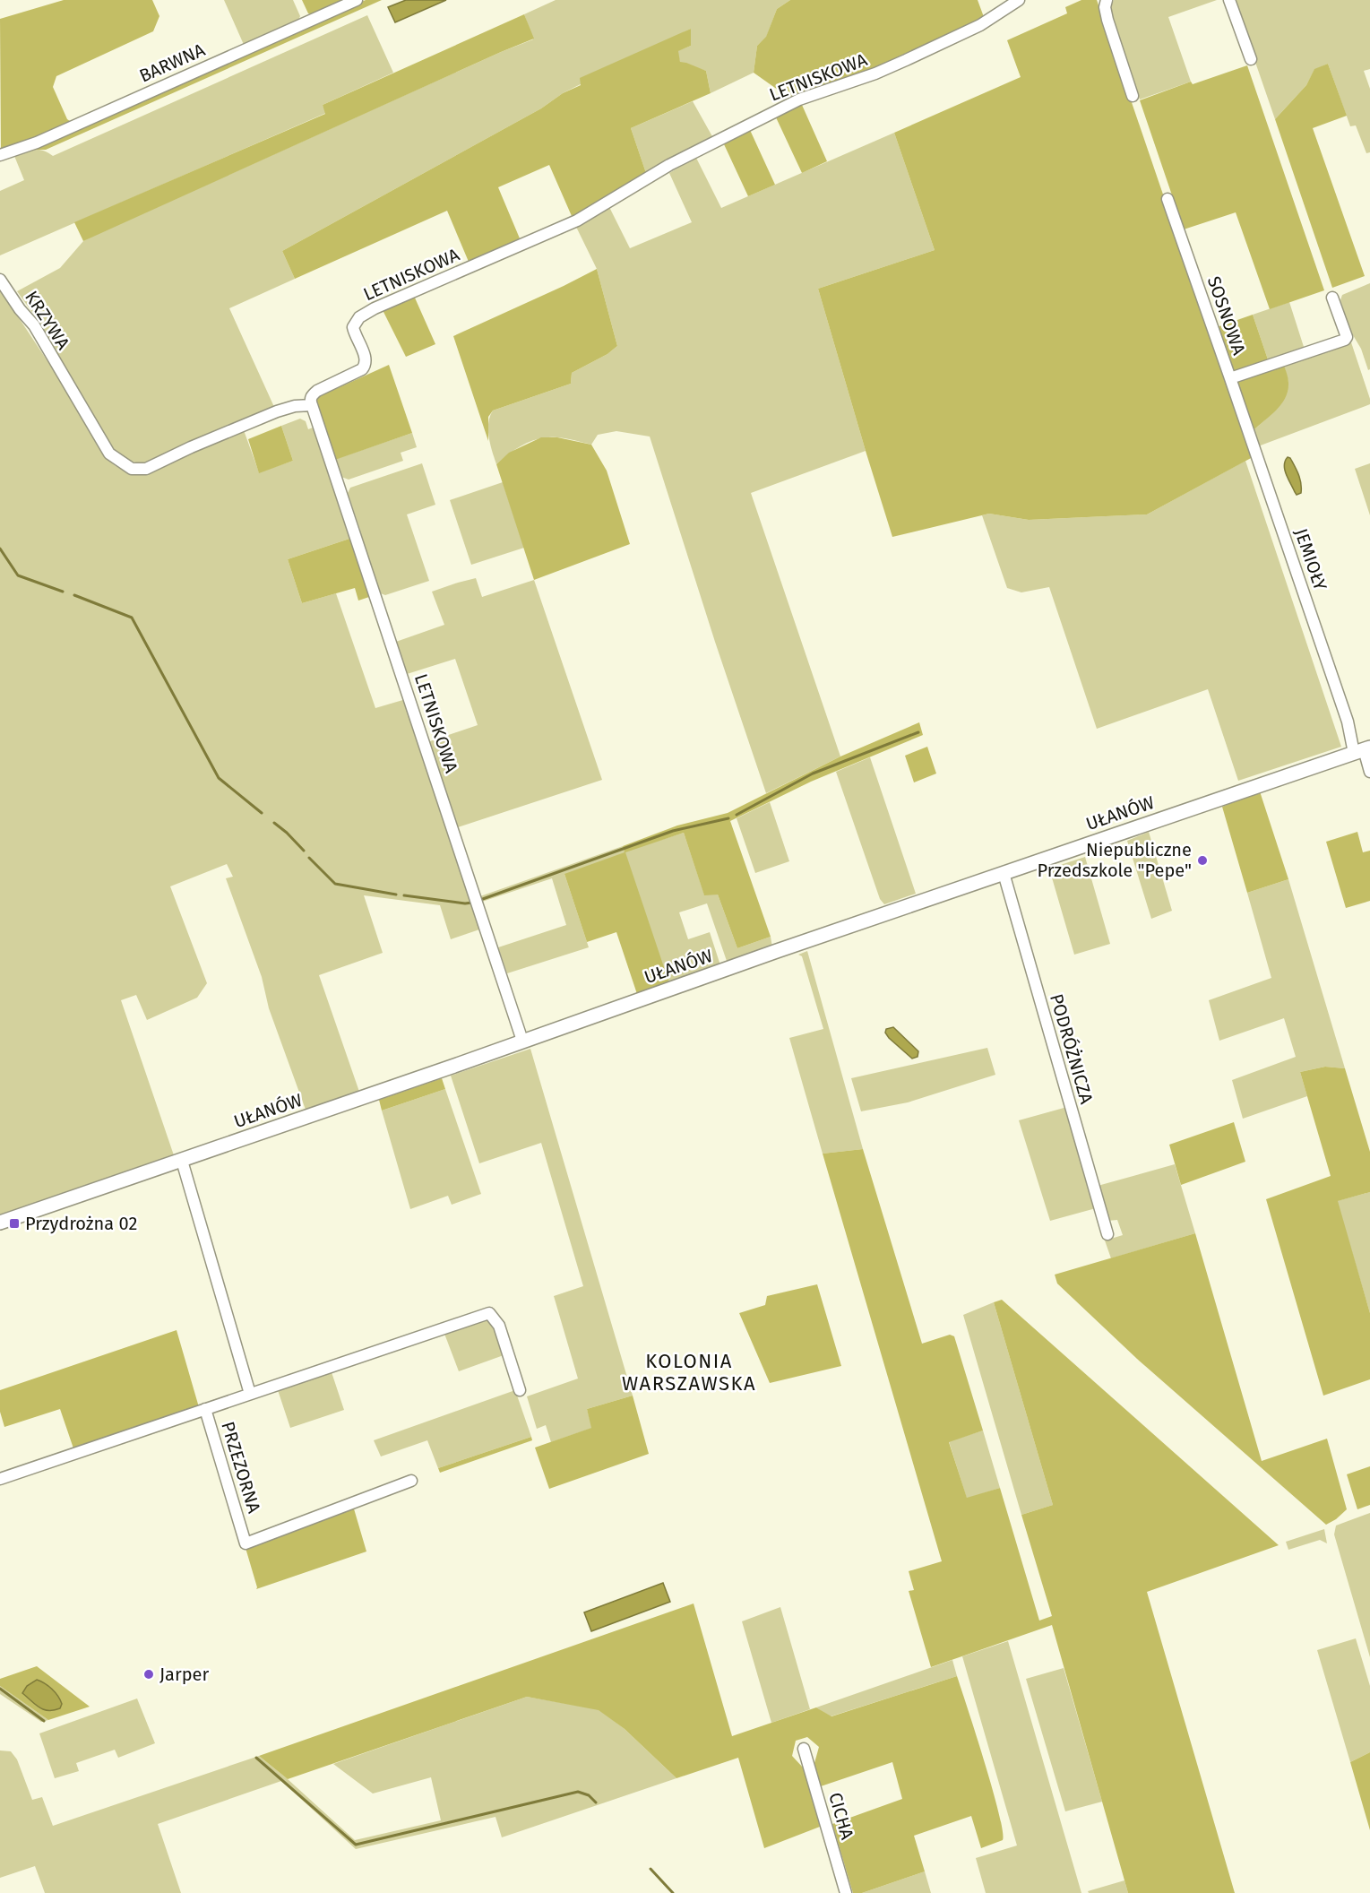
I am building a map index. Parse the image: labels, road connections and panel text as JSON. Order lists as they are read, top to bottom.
{
  "streets": {
    "street": [
      "BARWNA",
      "LETNISKOWA",
      "SOSNOWA",
      "KRZYWA",
      "JEMIOŁY",
      "UŁANÓW",
      "PODRÓŻNICZA",
      "PRZEZORNA",
      "CICHA"
    ]
  },
  "crossings": [
    ["LETNISKOWA", "KRZYWA"],
    ["LETNISKOWA", "UŁANÓW"],
    ["SOSNOWA", "JEMIOŁY"],
    ["JEMIOŁY", "UŁANÓW"],
    ["UŁANÓW", "PODRÓŻNICZA"]
  ],
  "districts": ["KOLONIA WARSZAWSKA"],
  "places": {
    "other": ["Niepubliczne Przedszkole \"Pepe\"", "Jarper"],
    "transit": ["Przydrożna 02"]
  }
}
